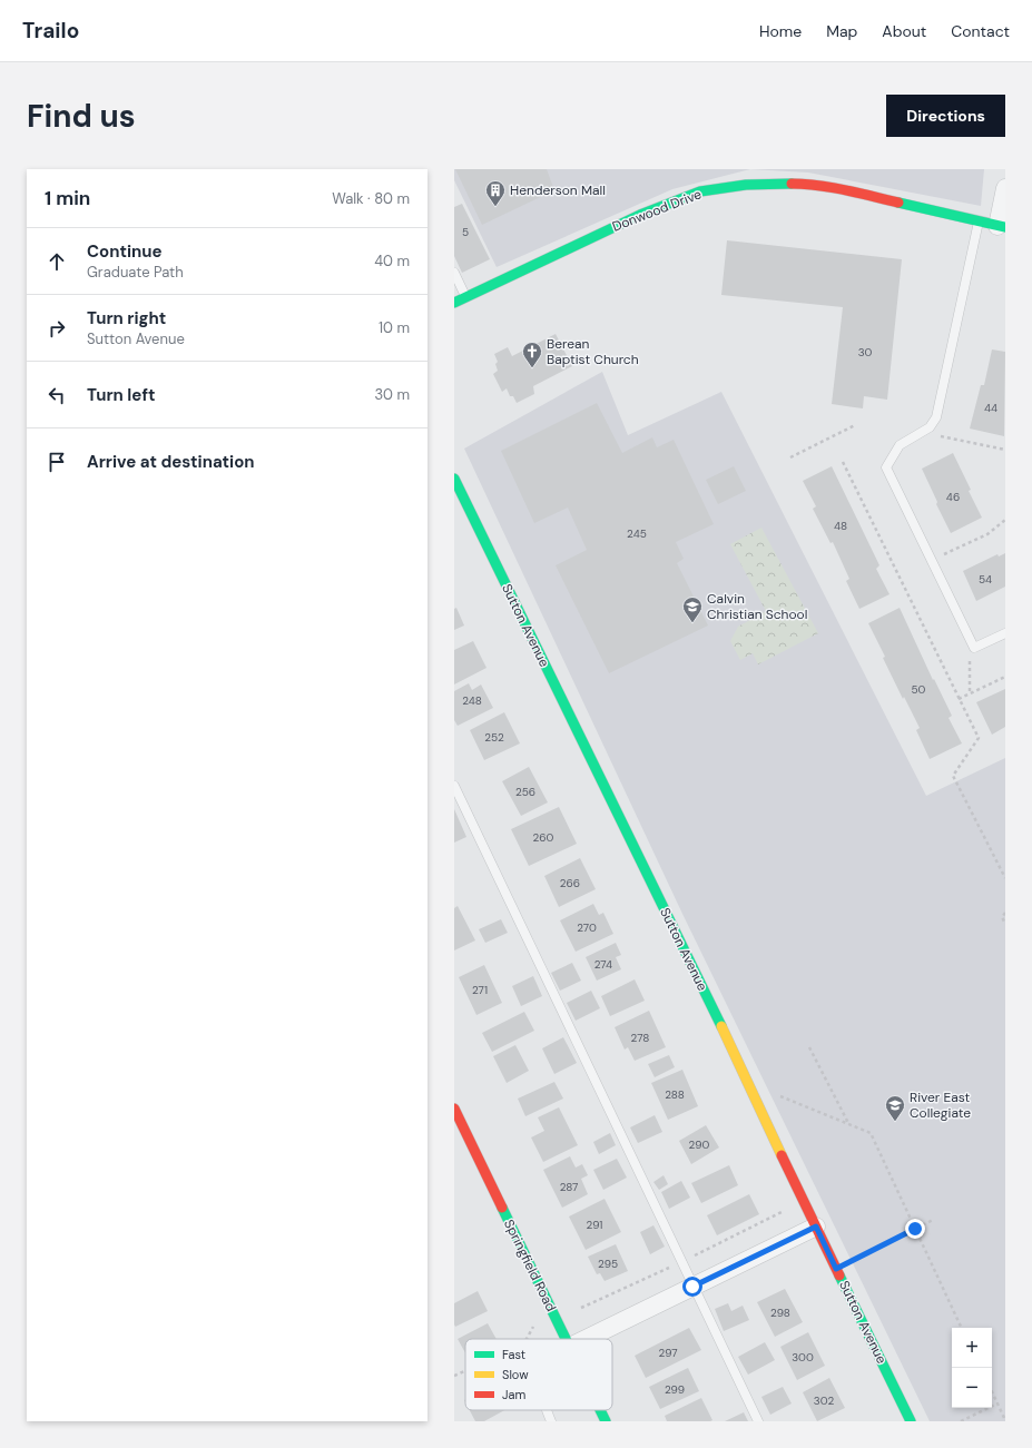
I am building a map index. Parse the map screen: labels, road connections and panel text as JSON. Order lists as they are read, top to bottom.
{
  "streets": {
    "street": ["Donwood Drive", "Sutton Avenue", "Springfield Road"]
  },
  "places": {
    "building": ["Henderson Mall"],
    "church": ["Berean Baptist Church"],
    "school or university": ["Calvin Christian School", "River East Collegiate"]
  },
  "house_numbers": [
    "5",
    "30",
    "44",
    "46",
    "48",
    "245",
    "54",
    "50",
    "248",
    "252",
    "256",
    "260",
    "266",
    "270",
    "274",
    "271",
    "278",
    "288",
    "290",
    "287",
    "291",
    "295",
    "298",
    "297",
    "300",
    "299",
    "302"
  ],
  "legend": ["Fast", "Slow", "Jam"],
  "page": {
    "header": "Trailo",
    "nav": [
      "Home",
      "Map",
      "About",
      "Contact"
    ],
    "buttons": "Directions",
    "title": "Find us",
    "heading": ["1 min", "Walk · 80 m"],
    "list": [
      ["Continue", "Graduate Path", "40 m"],
      ["Turn right", "Sutton Avenue", "10 m"],
      ["Turn left", "30 m"],
      "Arrive at destination"
    ],
    "map_buttons": ["+", "−"]
  }
}
